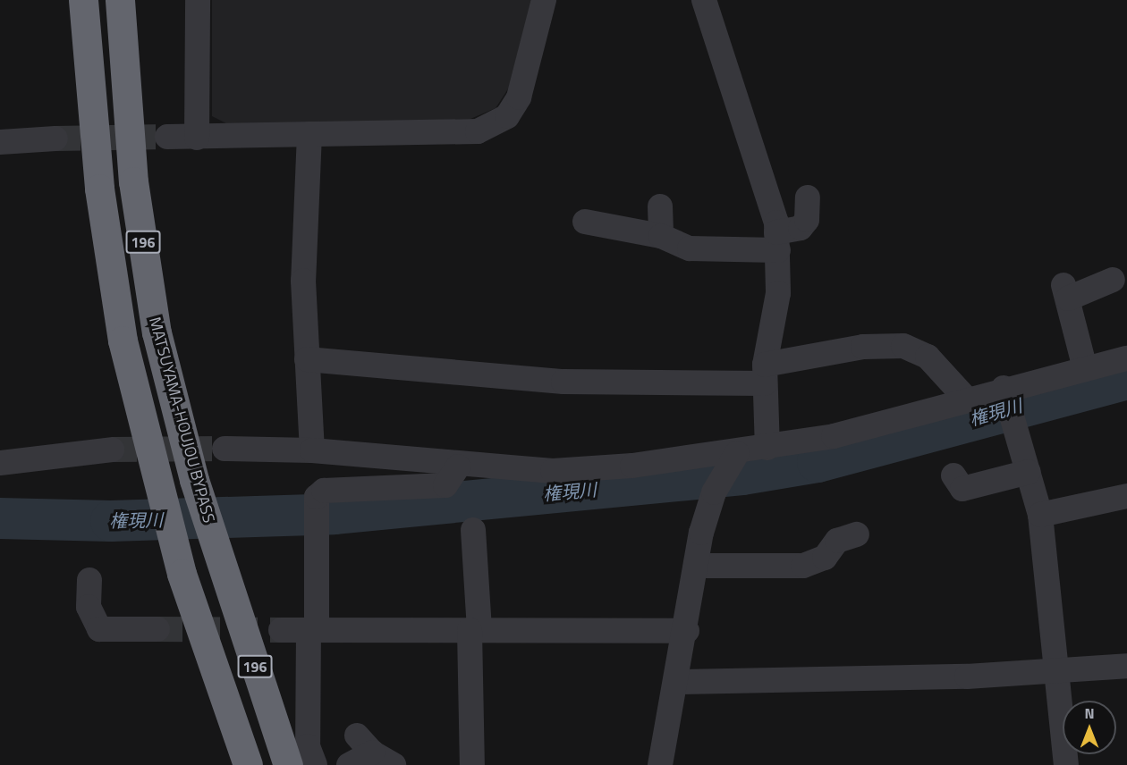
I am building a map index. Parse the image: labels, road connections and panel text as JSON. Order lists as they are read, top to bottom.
{
  "streets": {
    "highway": ["196", "MATSUYAMA-HOUJOU BYPASS"]
  },
  "water": ["権現川"],
  "north": "top"
}
